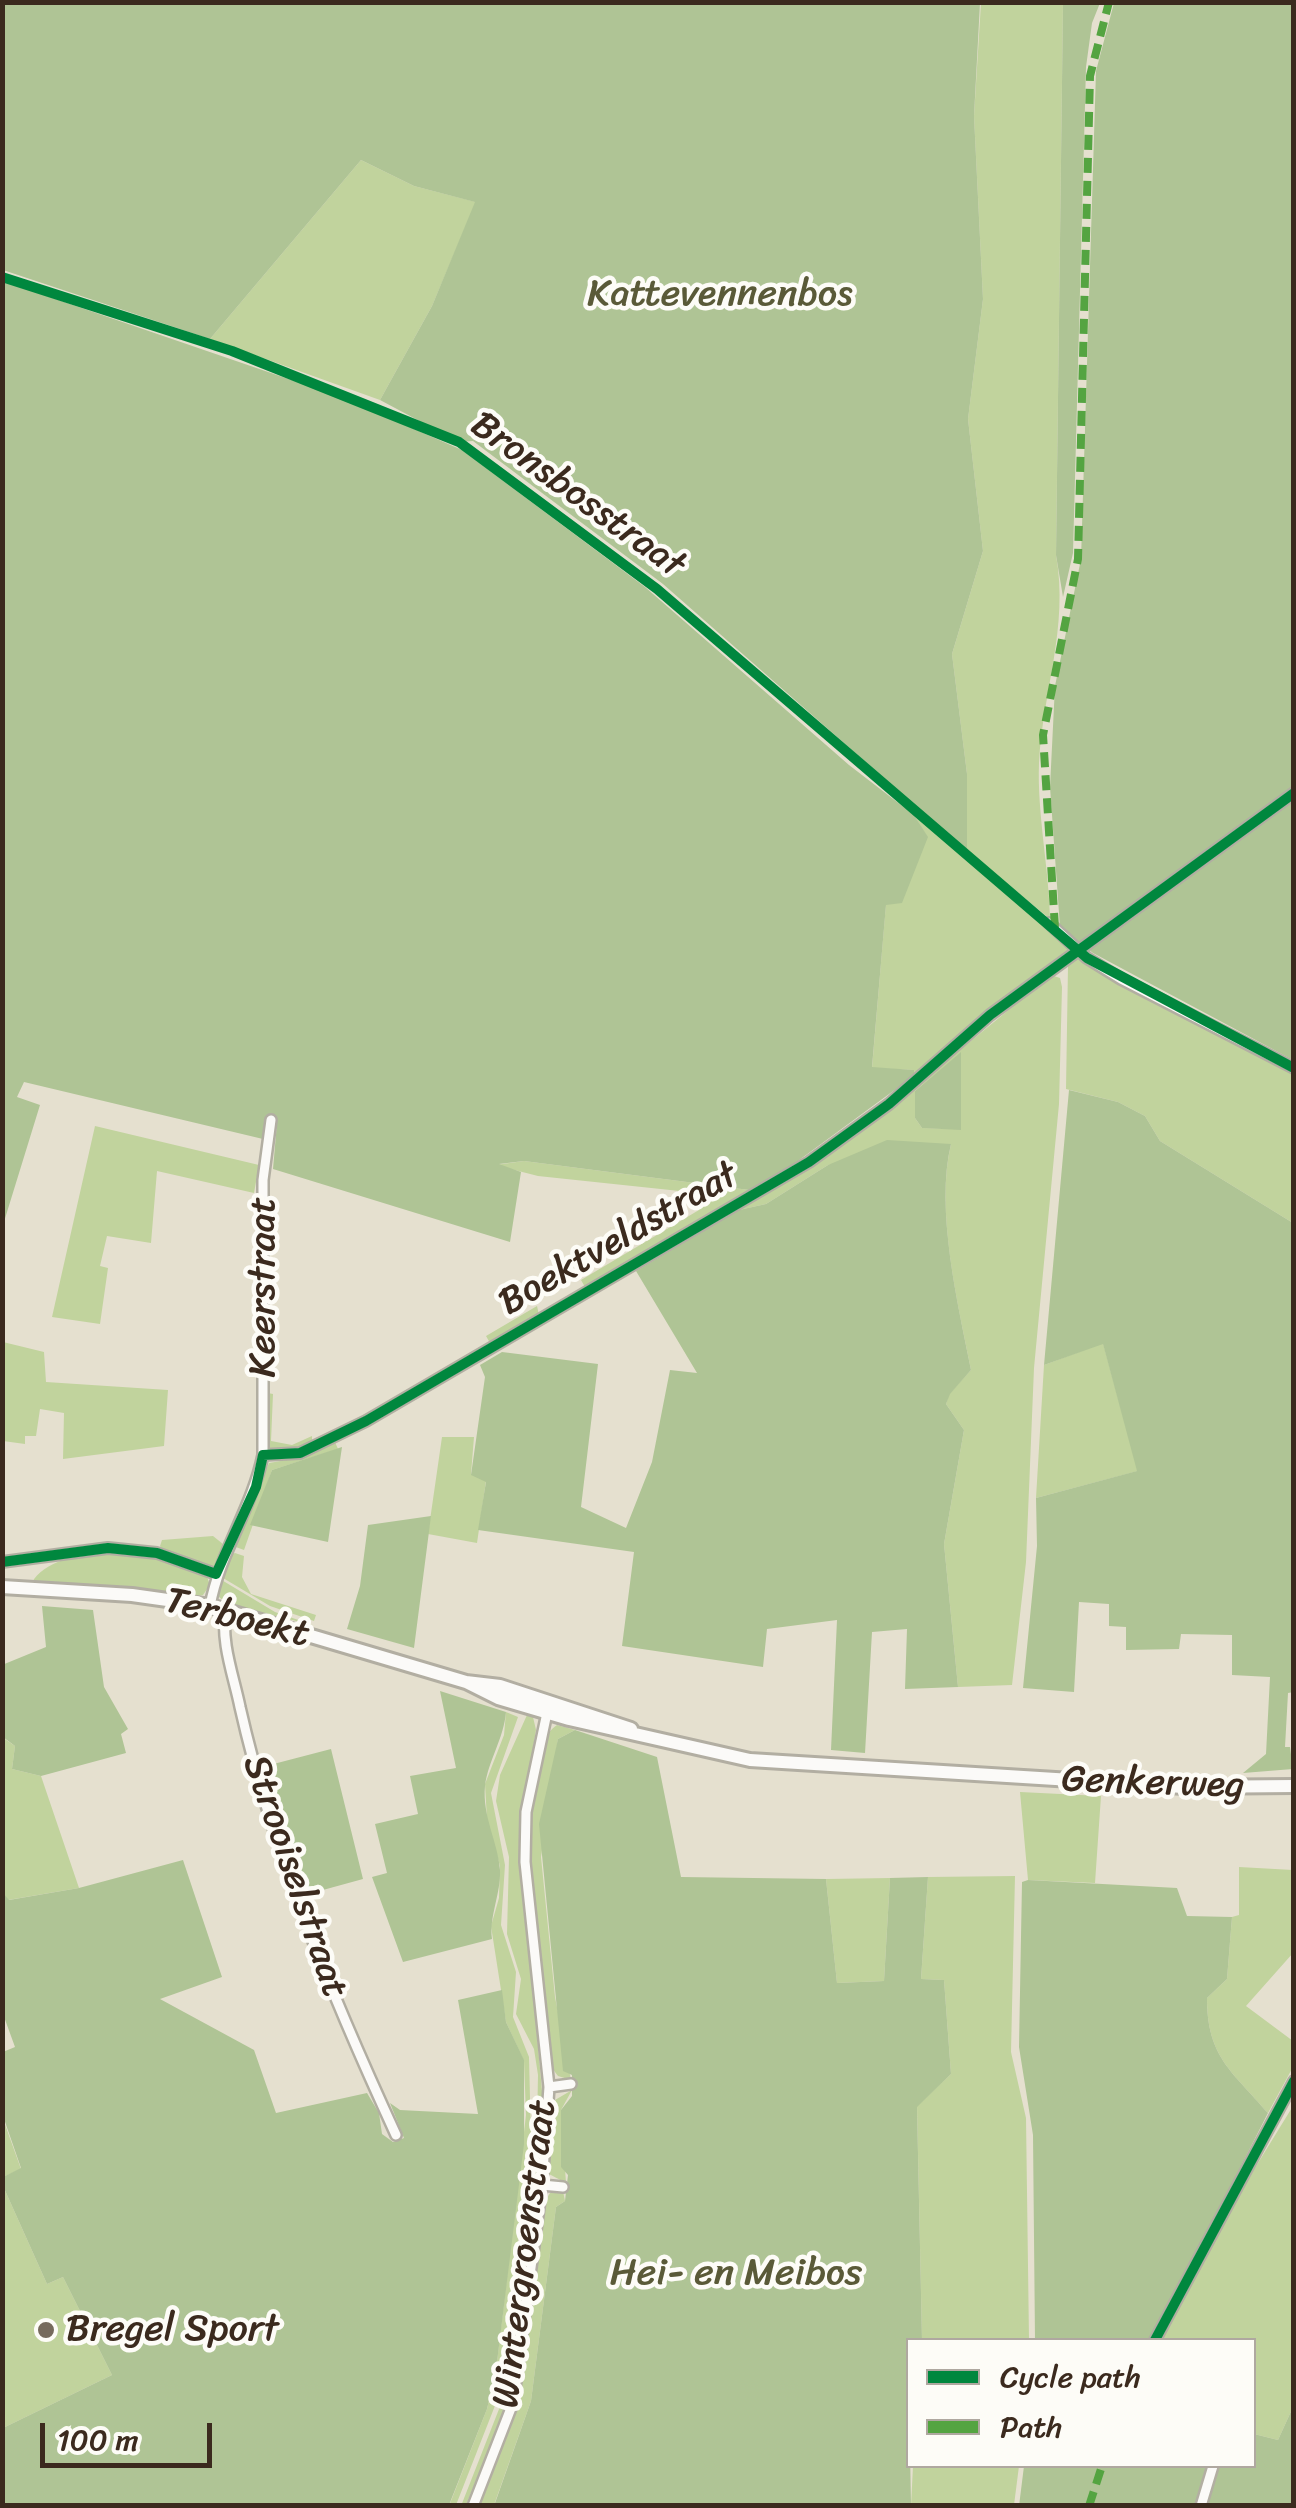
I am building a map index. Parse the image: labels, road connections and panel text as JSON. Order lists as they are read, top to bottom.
{
  "streets": {
    "main road": ["Terboekt", "Genkerweg"],
    "street": [
      "Boektveldstraat",
      "Keerstraat",
      "Strooiselstraat",
      "Wintergroenstraat"
    ],
    "cycle path": ["Bronsbosstraat"]
  },
  "crossings": [
    ["Boektveldstraat", "Keerstraat"],
    ["Terboekt", "Genkerweg"],
    ["Terboekt", "Strooiselstraat"],
    ["Terboekt", "Wintergroenstraat"]
  ],
  "parks": ["Kattevennenbos", "Hei- en Meibos"],
  "places": ["Bregel Sport"],
  "legend": ["Cycle path", "Path"],
  "scale_bar": "100 m"
}
